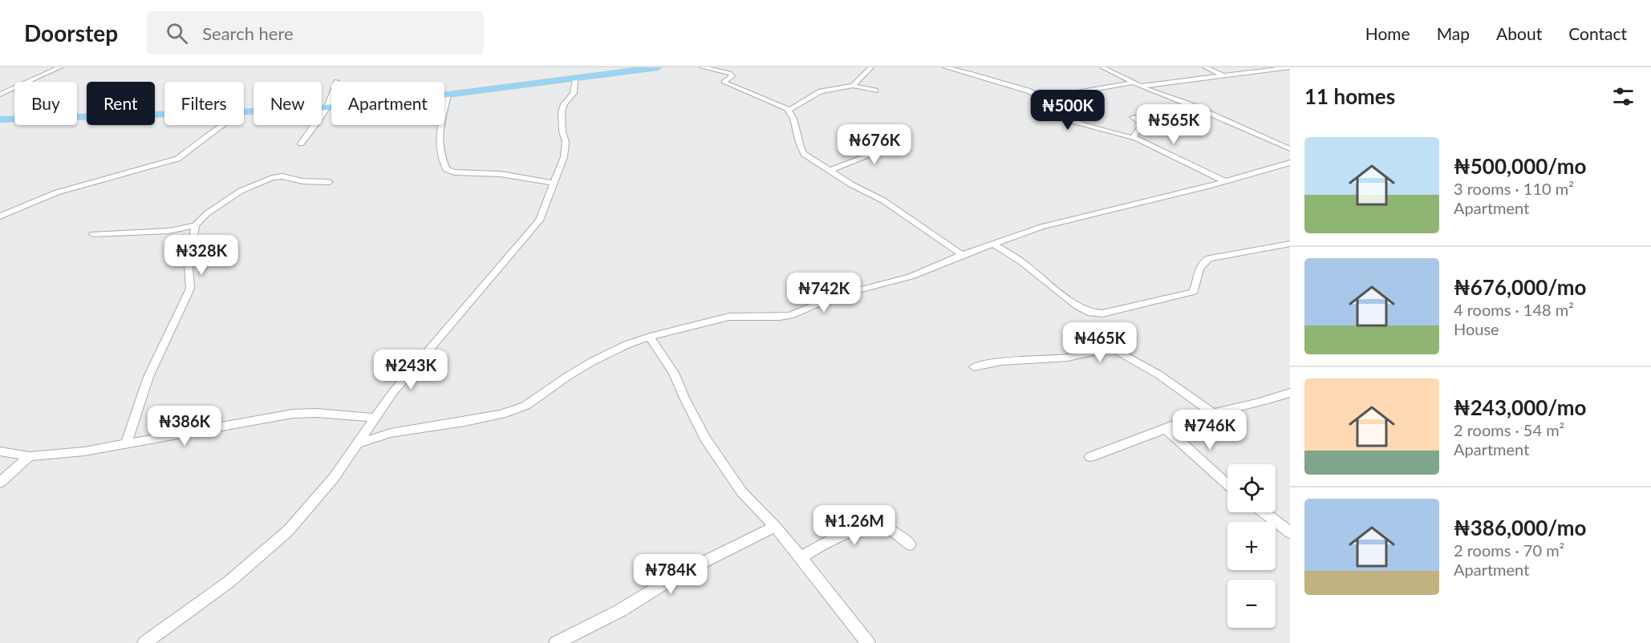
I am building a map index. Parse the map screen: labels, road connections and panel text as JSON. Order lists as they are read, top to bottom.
{
  "page": {
    "header": "Doorstep",
    "search": "Search here",
    "nav": [
      "Home",
      "Map",
      "About",
      "Contact"
    ],
    "heading": "11 homes",
    "chip": [
      "Buy",
      "Rent",
      "Filters",
      "New",
      "Apartment"
    ],
    "price": [
      "₦500K",
      "₦565K",
      "₦676K",
      "₦328K",
      "₦742K",
      "₦465K",
      "₦243K",
      "₦386K",
      "₦746K",
      "₦1.26M",
      "₦784K"
    ],
    "list": [
      {
        "name": "₦500,000/mo",
        "note": "3 rooms · 110 m² · Apartment"
      },
      {
        "name": "₦676,000/mo",
        "note": "4 rooms · 148 m² · House"
      },
      {
        "name": "₦243,000/mo",
        "note": "2 rooms · 54 m² · Apartment"
      },
      {
        "name": "₦386,000/mo",
        "note": "2 rooms · 70 m² · Apartment"
      }
    ],
    "map_buttons": ["+", "−"]
  }
}
